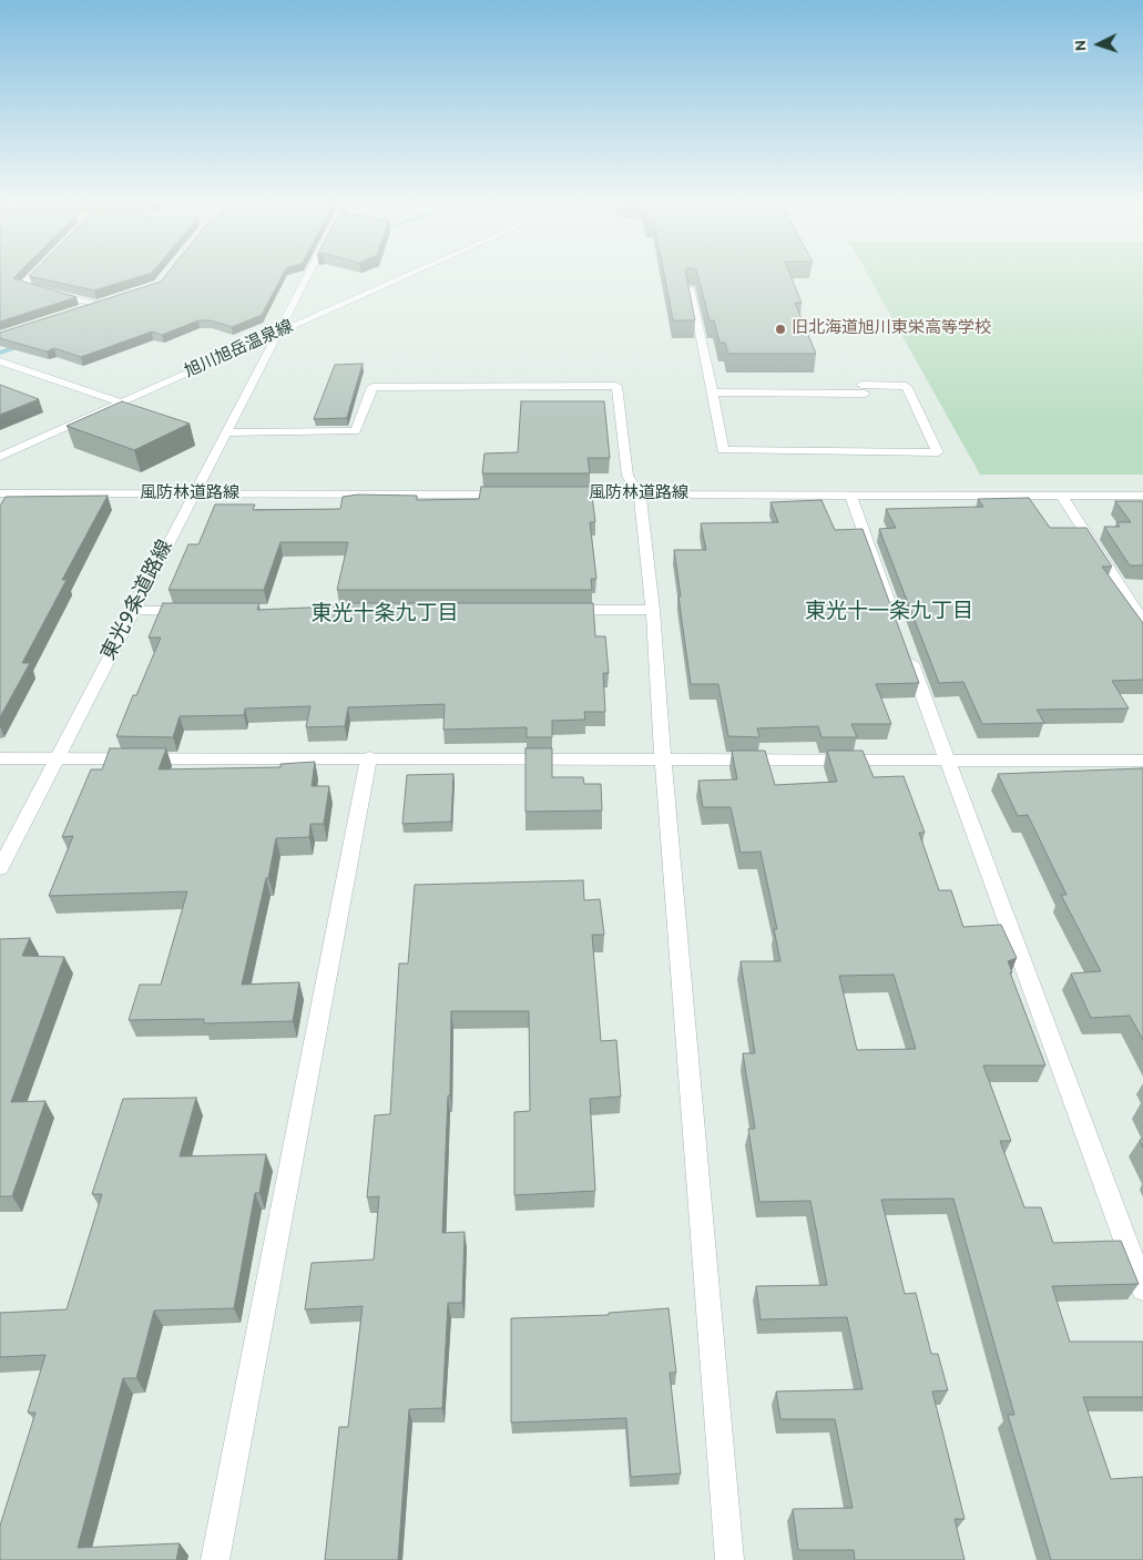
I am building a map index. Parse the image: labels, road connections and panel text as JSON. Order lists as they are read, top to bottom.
{
  "streets": {
    "street": ["旭川旭岳温泉線", "風防林道路線", "東光9条道路線"]
  },
  "crossings": [
    ["旭川旭岳温泉線", "東光9条道路線"],
    ["風防林道路線", "東光9条道路線"]
  ],
  "districts": ["東光十一条九丁目", "東光十条九丁目"],
  "places": ["旧北海道旭川東栄高等学校"],
  "north": "left"
}
